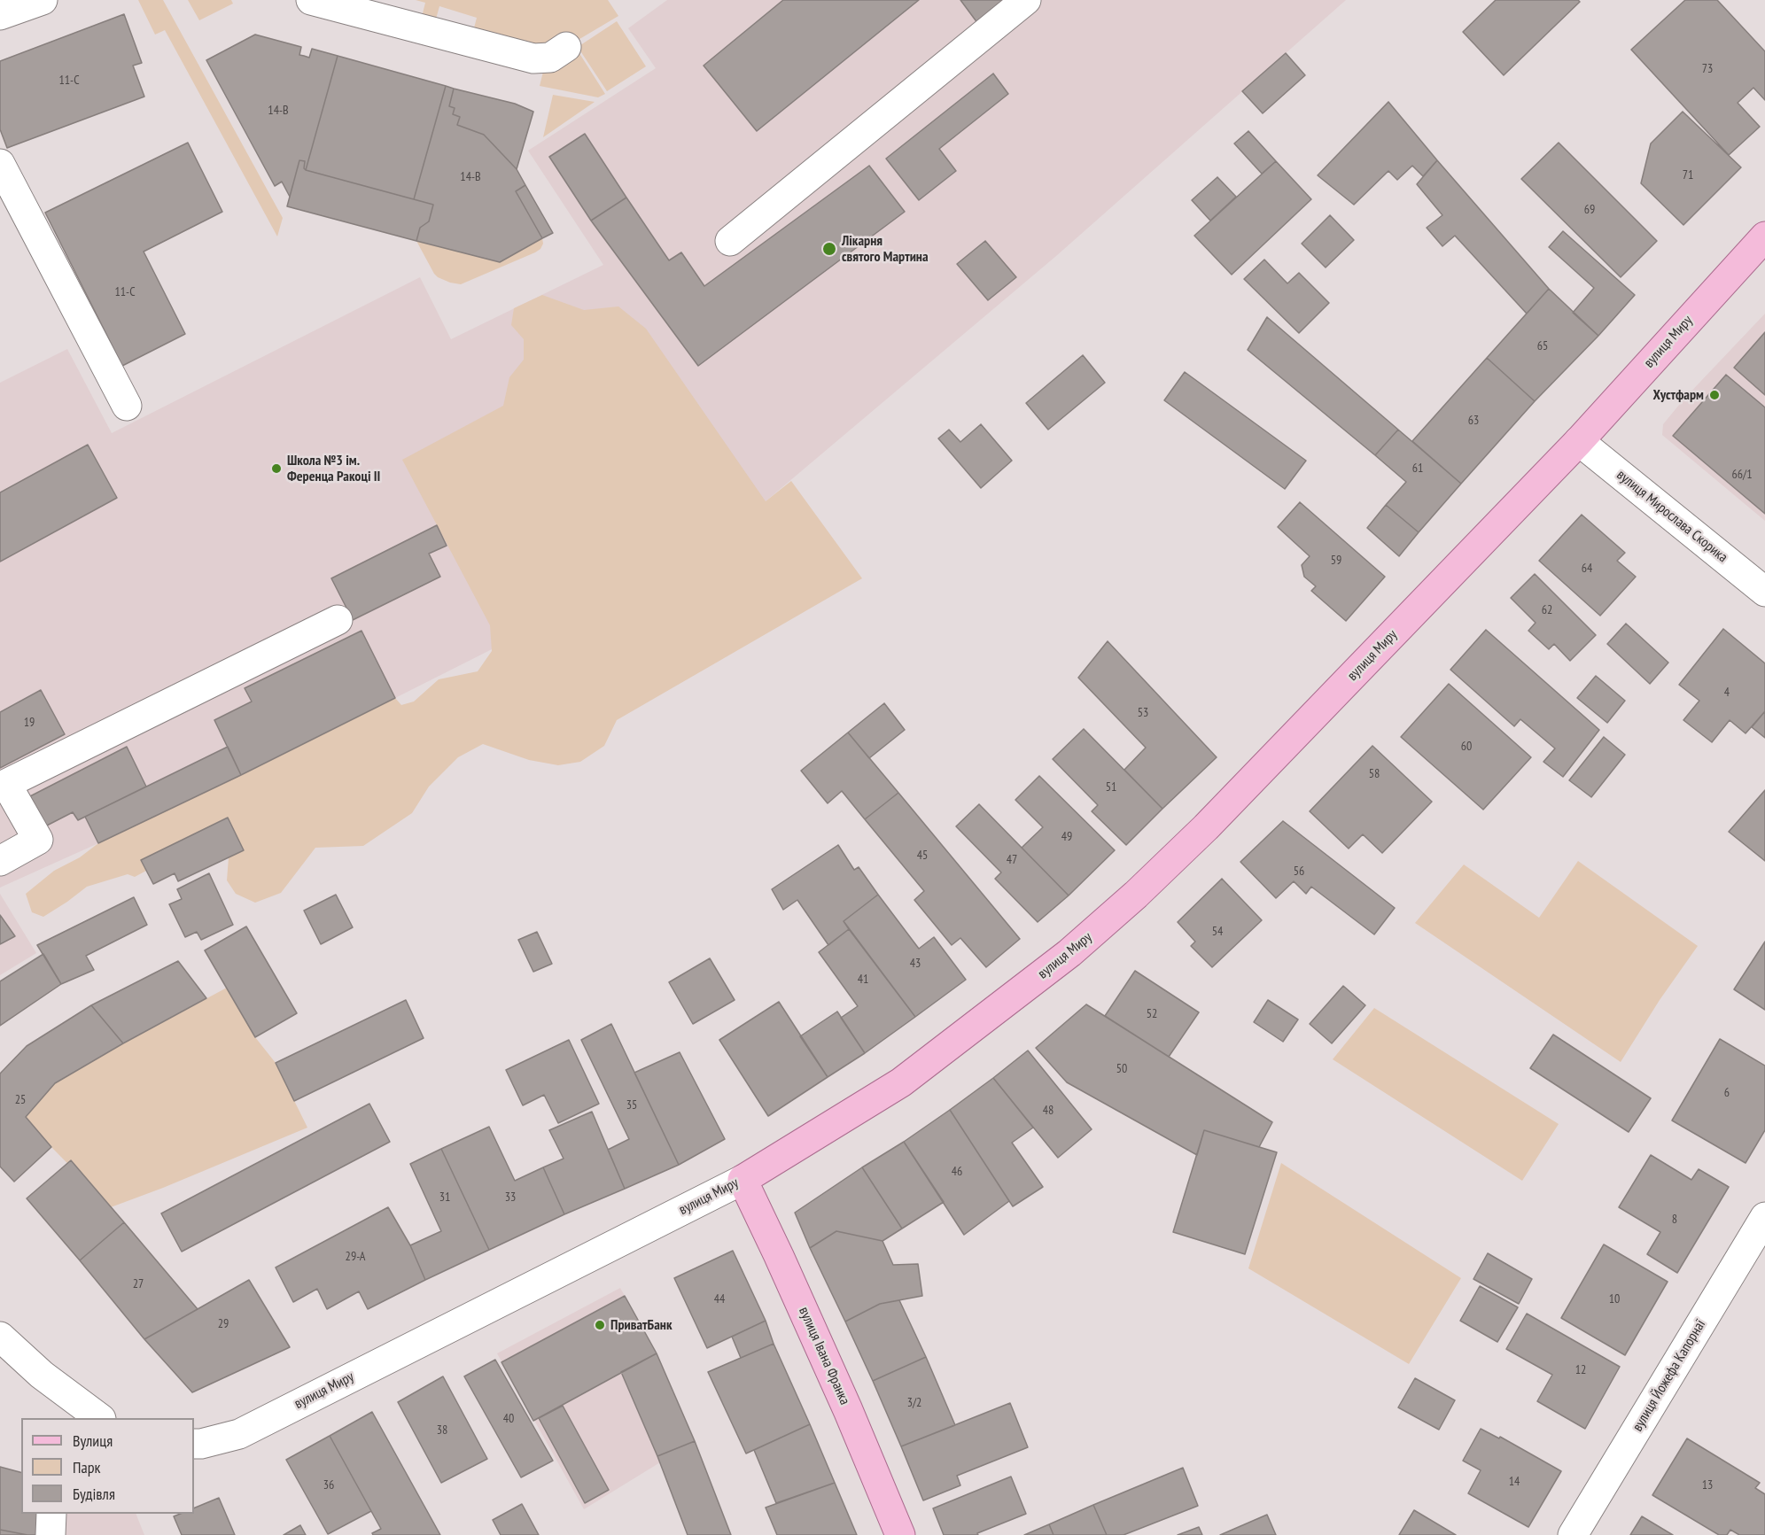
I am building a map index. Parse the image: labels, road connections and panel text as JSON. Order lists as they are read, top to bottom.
{
  "streets": {
    "main road": ["вулиця Миру", "вулиця Івана Франка"],
    "street": ["вулиця Мирослава Скорика", "вулиця Йожефа Капорнаї"]
  },
  "crossings": [
    ["вулиця Миру", "вулиця Мирослава Скорика"],
    ["вулиця Миру", "вулиця Івана Франка"]
  ],
  "places": [
    "Лікарня святого Мартина",
    "Хустфарм",
    "Школа №3 ім. Ференца Ракоці II",
    "ПриватБанк"
  ],
  "house_numbers": [
    "73",
    "11-С",
    "14-В",
    "71",
    "14-В",
    "69",
    "11-С",
    "65",
    "63",
    "61",
    "66/1",
    "59",
    "64",
    "62",
    "4",
    "53",
    "19",
    "60",
    "58",
    "51",
    "49",
    "45",
    "47",
    "56",
    "54",
    "43",
    "41",
    "52",
    "50",
    "6",
    "25",
    "35",
    "48",
    "46",
    "31",
    "33",
    "8",
    "29-А",
    "27",
    "44",
    "10",
    "29",
    "12",
    "3/2",
    "40",
    "38",
    "14",
    "36",
    "13"
  ],
  "legend": ["Вулиця", "Парк", "Будівля"]
}
